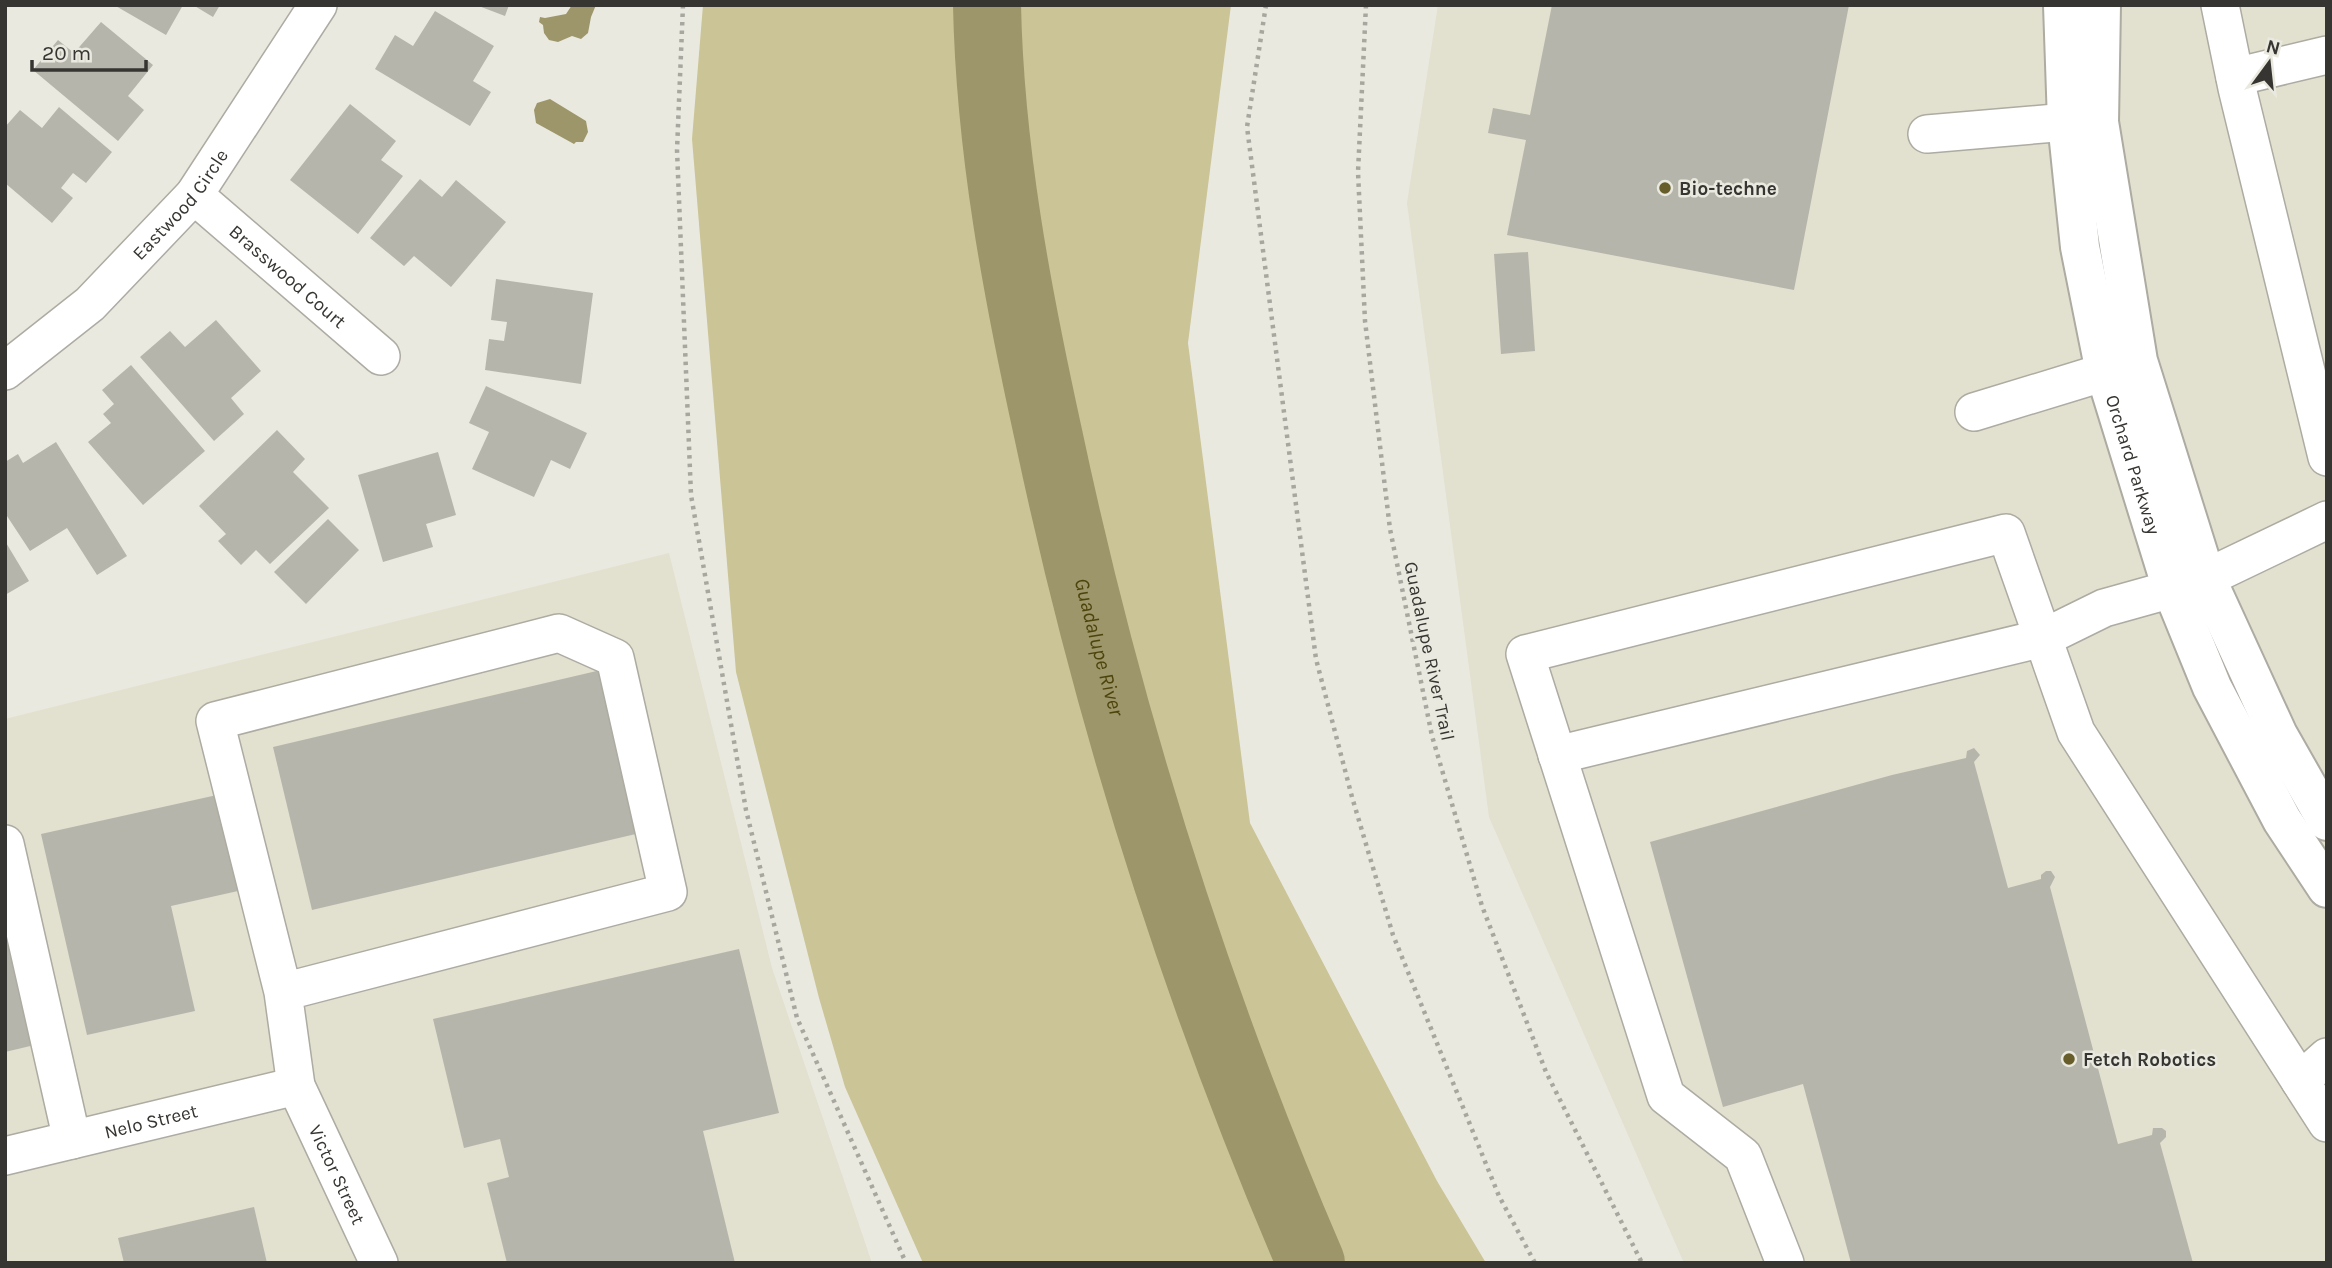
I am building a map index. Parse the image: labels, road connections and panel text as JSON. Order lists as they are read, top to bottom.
{
  "streets": {
    "main road": ["Orchard Parkway"],
    "street": [
      "Eastwood Circle",
      "Brasswood Court",
      "Nelo Street",
      "Victor Street"
    ],
    "path": ["Guadalupe River Trail"]
  },
  "crossings": [
    ["Eastwood Circle", "Brasswood Court"],
    ["Nelo Street", "Victor Street"]
  ],
  "water": ["Guadalupe River"],
  "places": ["Bio-techne", "Fetch Robotics"],
  "scale_bar": "20 m",
  "north": "top"
}
